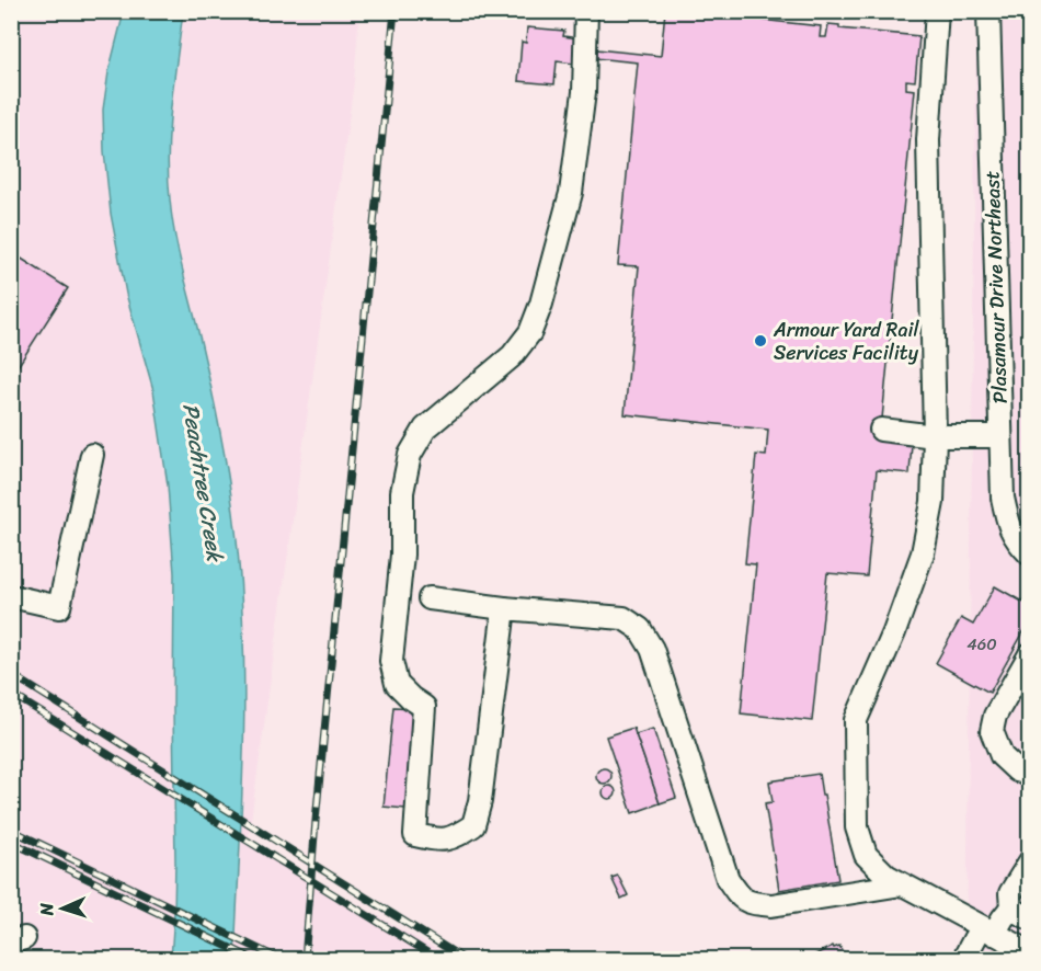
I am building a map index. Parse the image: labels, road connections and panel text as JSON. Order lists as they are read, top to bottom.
{
  "streets": {
    "street": ["Plasamour Drive Northeast"]
  },
  "water": ["Peachtree Creek"],
  "places": ["Armour Yard Rail Services Facility"],
  "house_numbers": ["460"],
  "north": "left"
}
